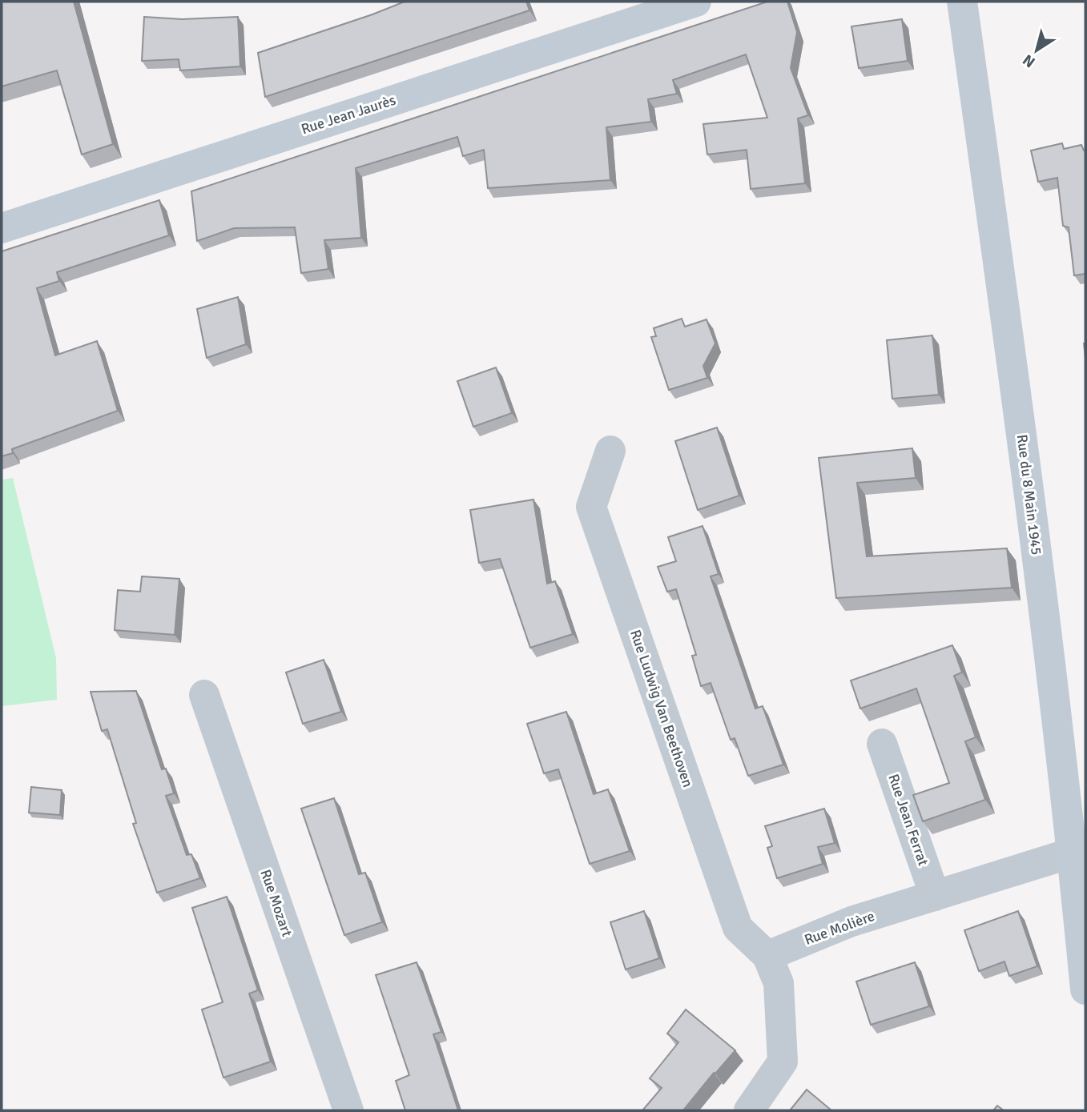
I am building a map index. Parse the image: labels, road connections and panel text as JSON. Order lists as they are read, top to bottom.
{
  "streets": {
    "main road": ["Rue Jean Jaurès", "Rue du 8 Main 1945"],
    "street": [
      "Rue Ludwig Van Beethoven",
      "Rue Jean Ferrat",
      "Rue Mozart",
      "Rue Molière"
    ]
  },
  "crossings": [
    ["Rue du 8 Main 1945", "Rue Molière"],
    ["Rue Ludwig Van Beethoven", "Rue Molière"],
    ["Rue Jean Ferrat", "Rue Molière"]
  ],
  "north": "bottom left"
}
